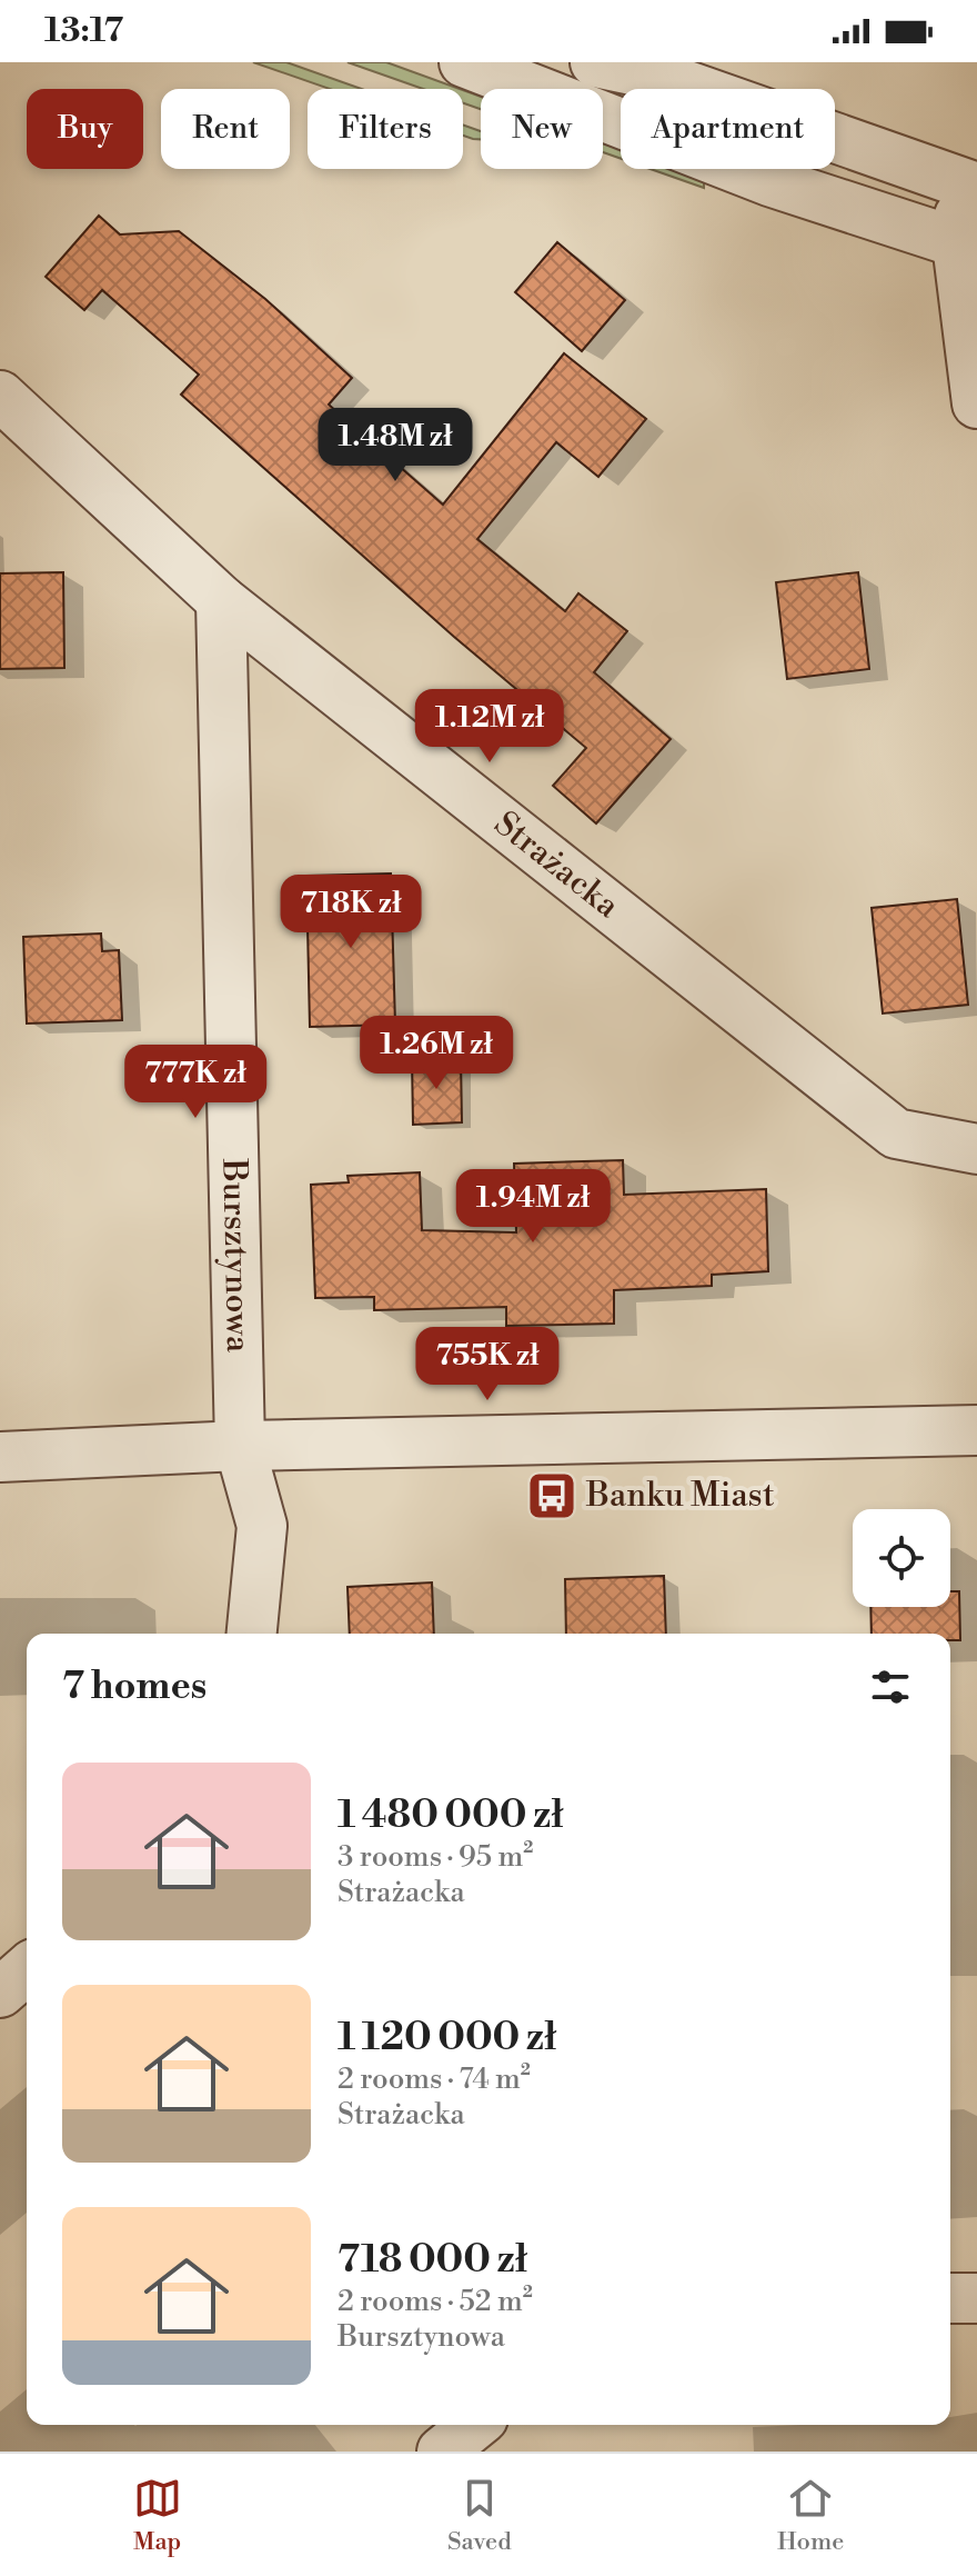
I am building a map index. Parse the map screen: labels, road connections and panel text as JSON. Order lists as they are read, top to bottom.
{
  "streets": {
    "street": ["Strażacka", "Bursztynowa"]
  },
  "crossings": [
    ["Strażacka", "Bursztynowa"]
  ],
  "places": {
    "bus stop": ["Banku Miast"]
  },
  "page": {
    "status": "13:17",
    "chip": [
      "Buy",
      "Rent",
      "Filters",
      "New",
      "Apartment"
    ],
    "price": [
      "1.48M zł",
      "1.12M zł",
      "718K zł",
      "1.26M zł",
      "777K zł",
      "1.94M zł",
      "755K zł"
    ],
    "heading": "7 homes",
    "list": [
      {
        "name": "1 480 000 zł",
        "note": "3 rooms · 95 m² · Strażacka"
      },
      {
        "name": "1 120 000 zł",
        "note": "2 rooms · 74 m² · Strażacka"
      },
      {
        "name": "718 000 zł",
        "note": "2 rooms · 52 m² · Bursztynowa"
      }
    ],
    "tabs": ["Map", "Saved", "Home"]
  }
}
